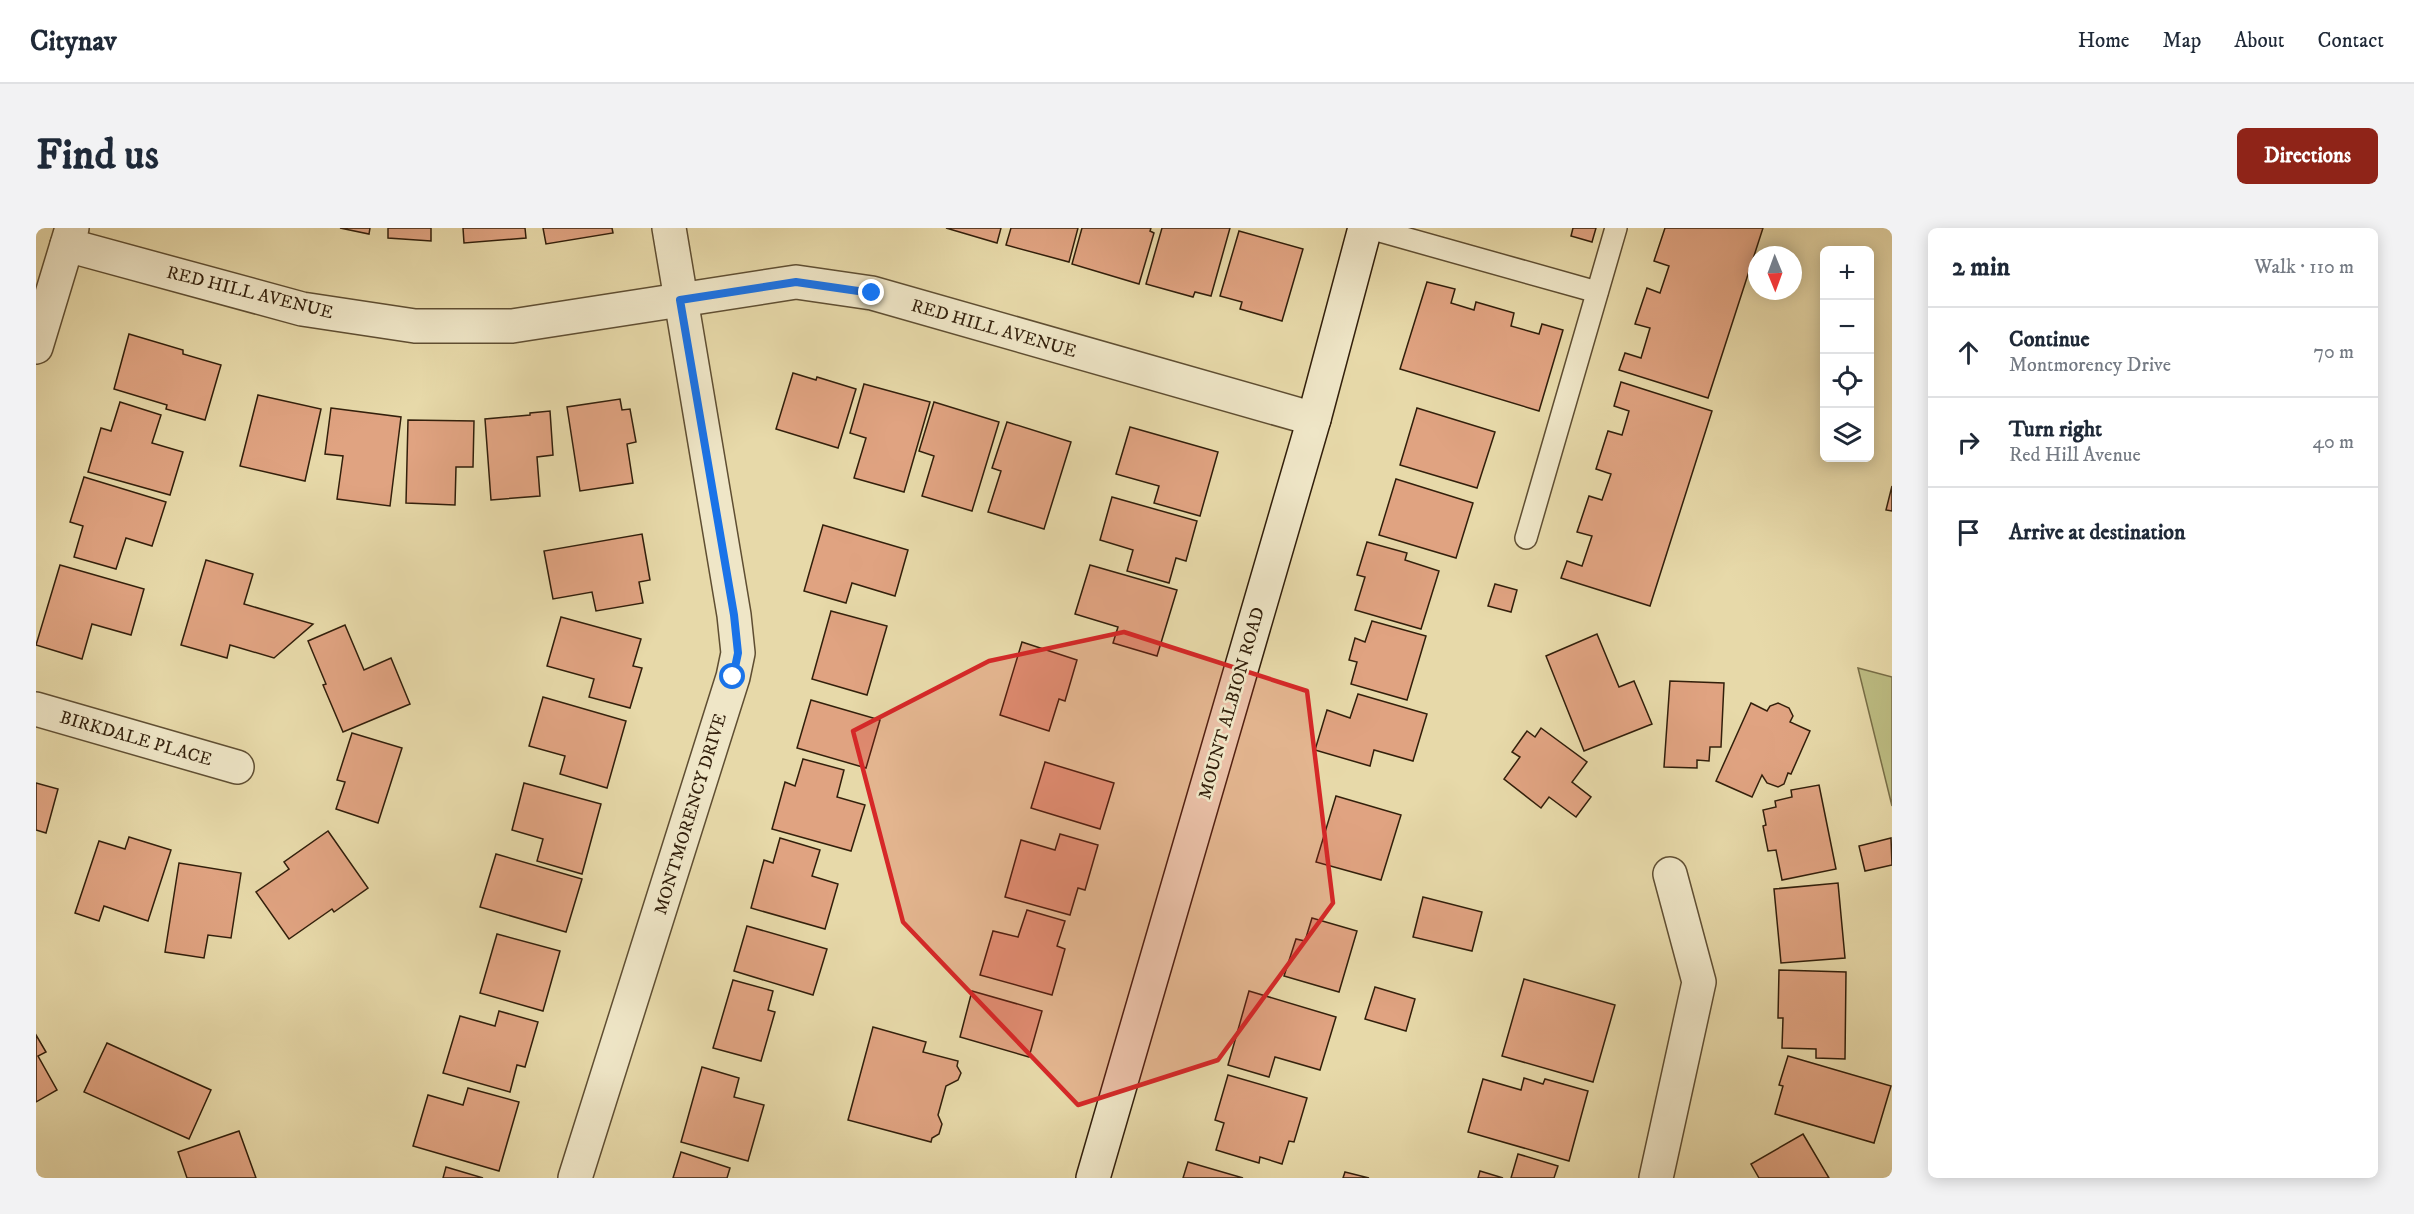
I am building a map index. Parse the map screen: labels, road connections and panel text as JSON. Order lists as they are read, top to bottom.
{
  "streets": {
    "street": [
      "RED HILL AVENUE",
      "MOUNT ALBION ROAD",
      "BIRKDALE PLACE",
      "MONTMORENCY DRIVE"
    ]
  },
  "crossings": [
    ["RED HILL AVENUE", "MOUNT ALBION ROAD"],
    ["RED HILL AVENUE", "MONTMORENCY DRIVE"]
  ],
  "north": "bottom",
  "page": {
    "header": "Citynav",
    "nav": [
      "Home",
      "Map",
      "About",
      "Contact"
    ],
    "buttons": "Directions",
    "title": "Find us",
    "heading": ["2 min", "Walk · 110 m"],
    "map_buttons": ["+", "−"],
    "list": [
      ["Continue", "Montmorency Drive", "70 m"],
      ["Turn right", "Red Hill Avenue", "40 m"],
      "Arrive at destination"
    ]
  }
}
